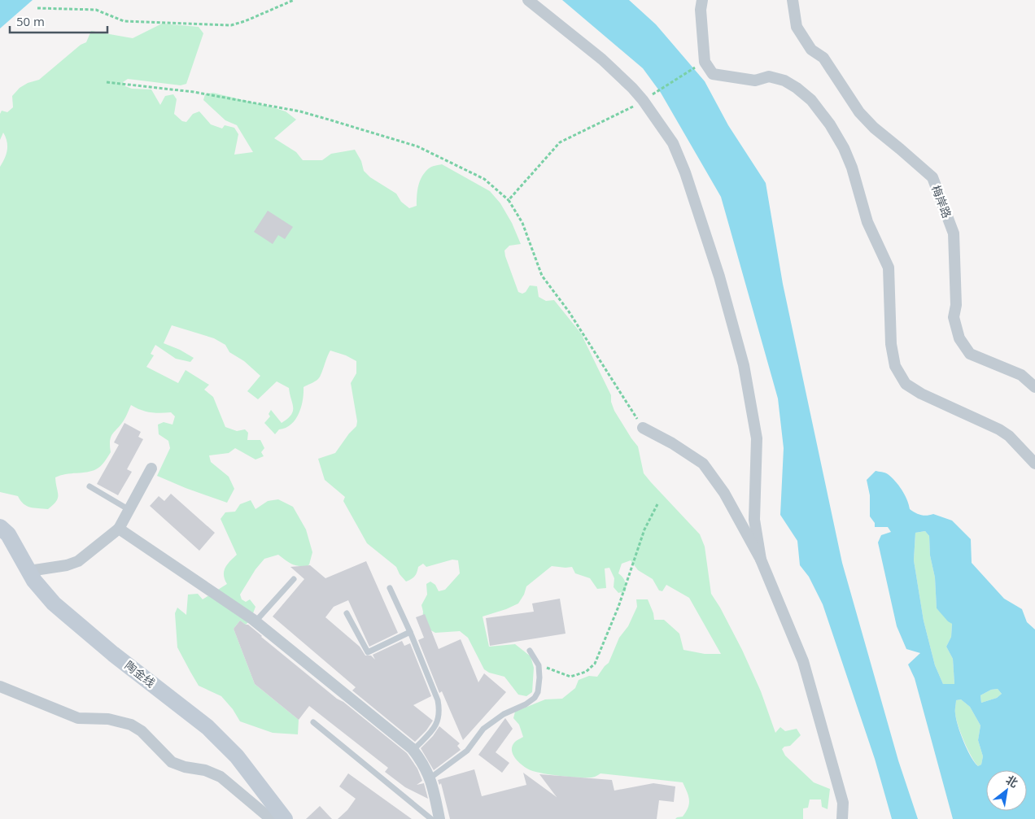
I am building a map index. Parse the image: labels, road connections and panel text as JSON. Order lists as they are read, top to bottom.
{
  "streets": {
    "street": ["梅岸路", "陶金线"]
  },
  "scale_bar": "50 m",
  "north": "top right"
}
